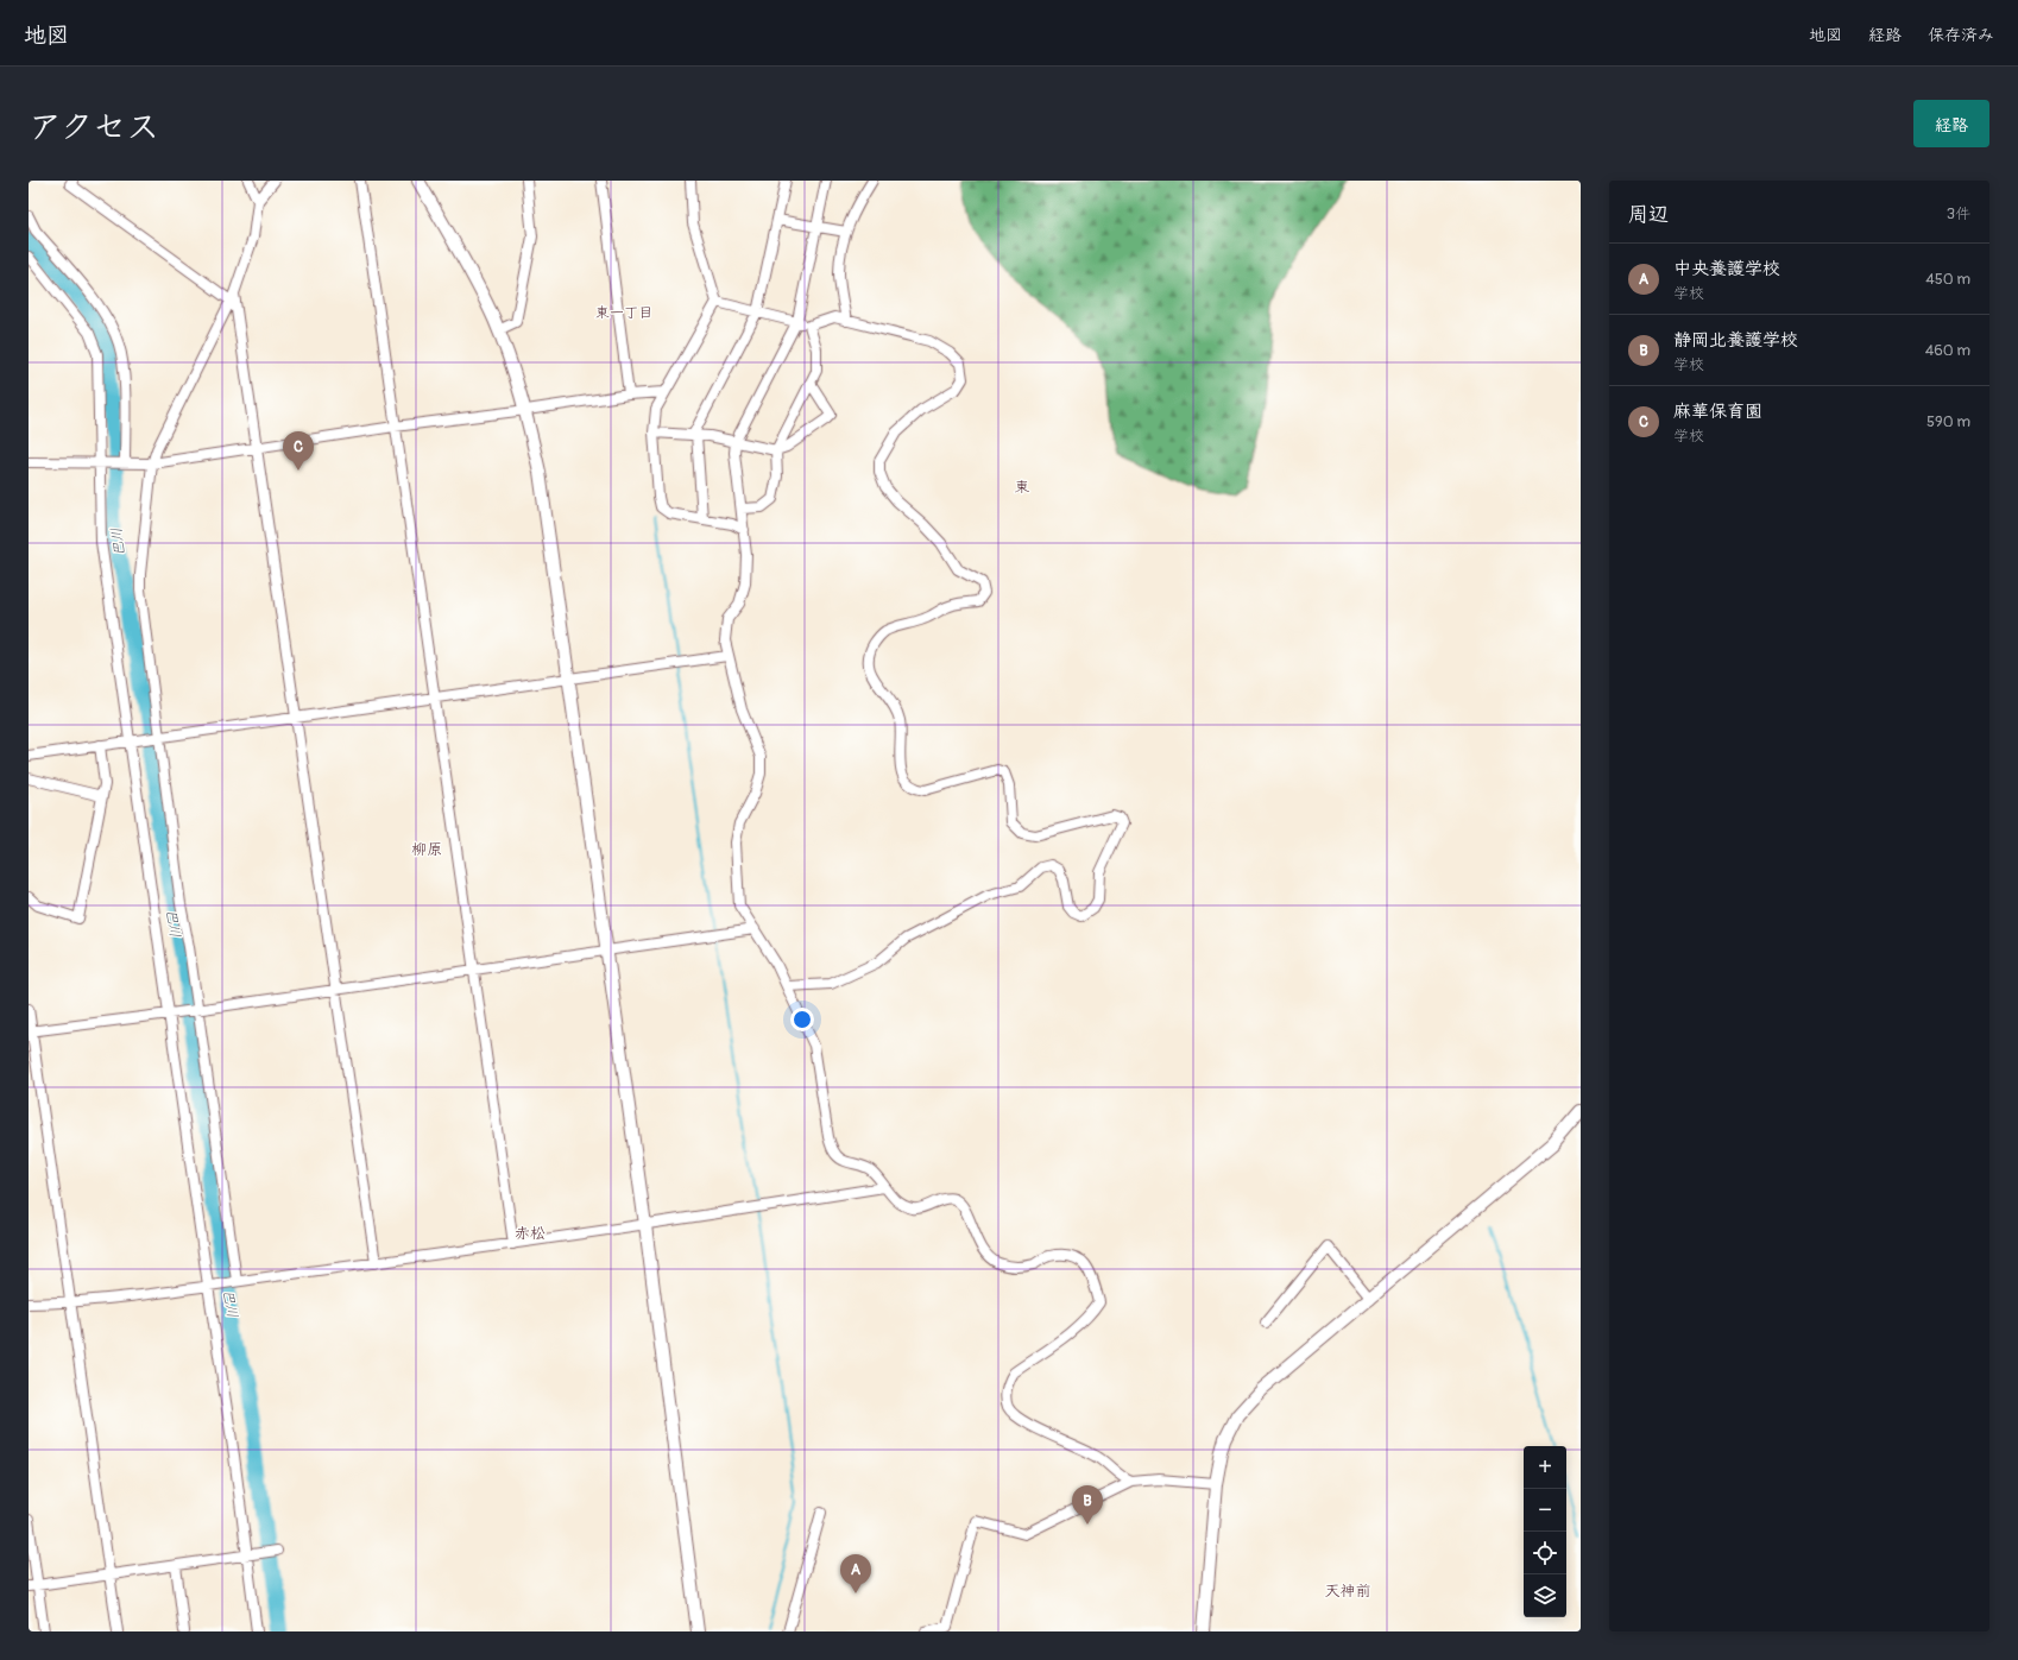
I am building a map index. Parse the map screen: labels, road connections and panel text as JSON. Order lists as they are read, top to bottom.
{
  "districts": [
    "東一丁目",
    "東",
    "柳原",
    "赤松",
    "天神前"
  ],
  "water": ["巴川"],
  "page": {
    "header": "地図",
    "nav": ["地図", "経路", "保存済み"],
    "title": "アクセス",
    "buttons": "経路",
    "heading": ["周辺", "3件"],
    "list": [
      {
        "mark": "A",
        "name": "中央養護学校",
        "note": "学校",
        "value": "450 m"
      },
      {
        "mark": "B",
        "name": "静岡北養護学校",
        "note": "学校",
        "value": "460 m"
      },
      {
        "mark": "C",
        "name": "麻華保育園",
        "note": "学校",
        "value": "590 m"
      }
    ],
    "pins": ["C", "B", "A"],
    "map_buttons": ["+", "−"]
  }
}
